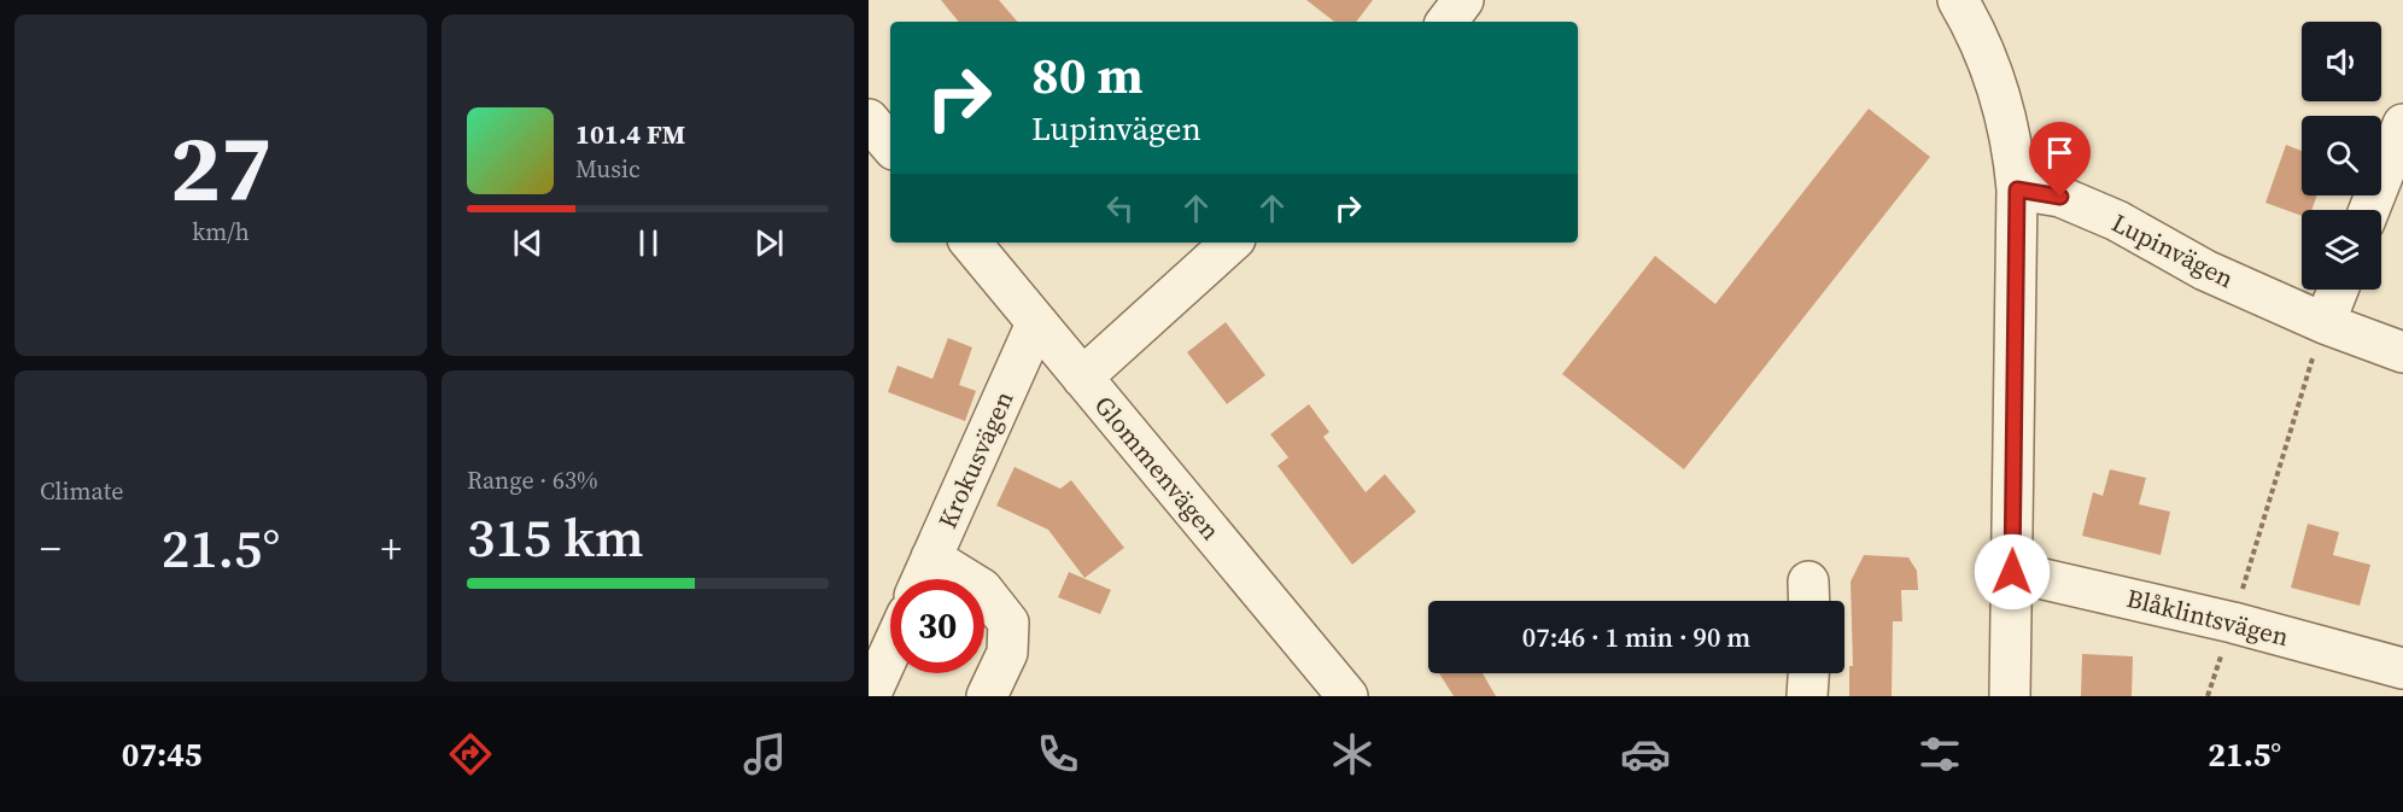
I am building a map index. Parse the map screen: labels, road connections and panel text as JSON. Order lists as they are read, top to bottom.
{
  "streets": {
    "street": [
      "Lupinvägen",
      "Krokusvägen",
      "Glommenvägen",
      "Blåklintsvägen"
    ]
  },
  "crossings": [
    ["Krokusvägen", "Glommenvägen"]
  ],
  "page": {
    "tile": [
      ["27", "km/h"],
      "Climate",
      ["Range · 63%", "315 km"]
    ],
    "turn": ["80 m", "Lupinvägen"],
    "song": ["101.4 FM", "Music"],
    "heat": ["−", "21.5°", "+"],
    "limit": "30",
    "trip": "07:46 · 1 min · 90 m",
    "tabs": ["07:45", "21.5°"]
  }
}
